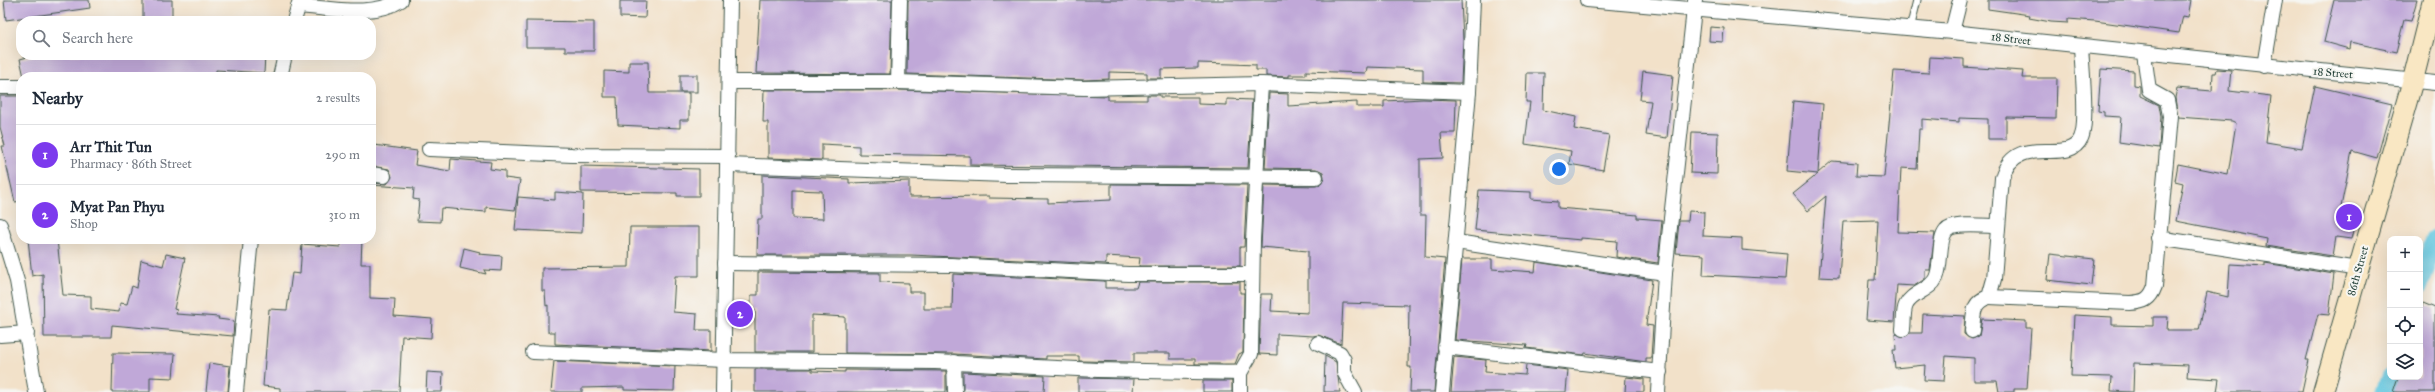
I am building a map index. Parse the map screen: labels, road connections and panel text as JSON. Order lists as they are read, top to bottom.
{
  "streets": {
    "street": ["18 Street", "86th Street"]
  },
  "crossings": [
    ["18 Street", "86th Street"]
  ],
  "page": {
    "search": "Search here",
    "heading": ["Nearby", "2 results"],
    "list": [
      {
        "mark": "1",
        "name": "Arr Thit Tun",
        "note": "Pharmacy · 86th Street",
        "value": "290 m"
      },
      {
        "mark": "2",
        "name": "Myat Pan Phyu",
        "note": "Shop",
        "value": "310 m"
      }
    ],
    "pins": ["1", "2"],
    "map_buttons": ["+", "−"]
  }
}
